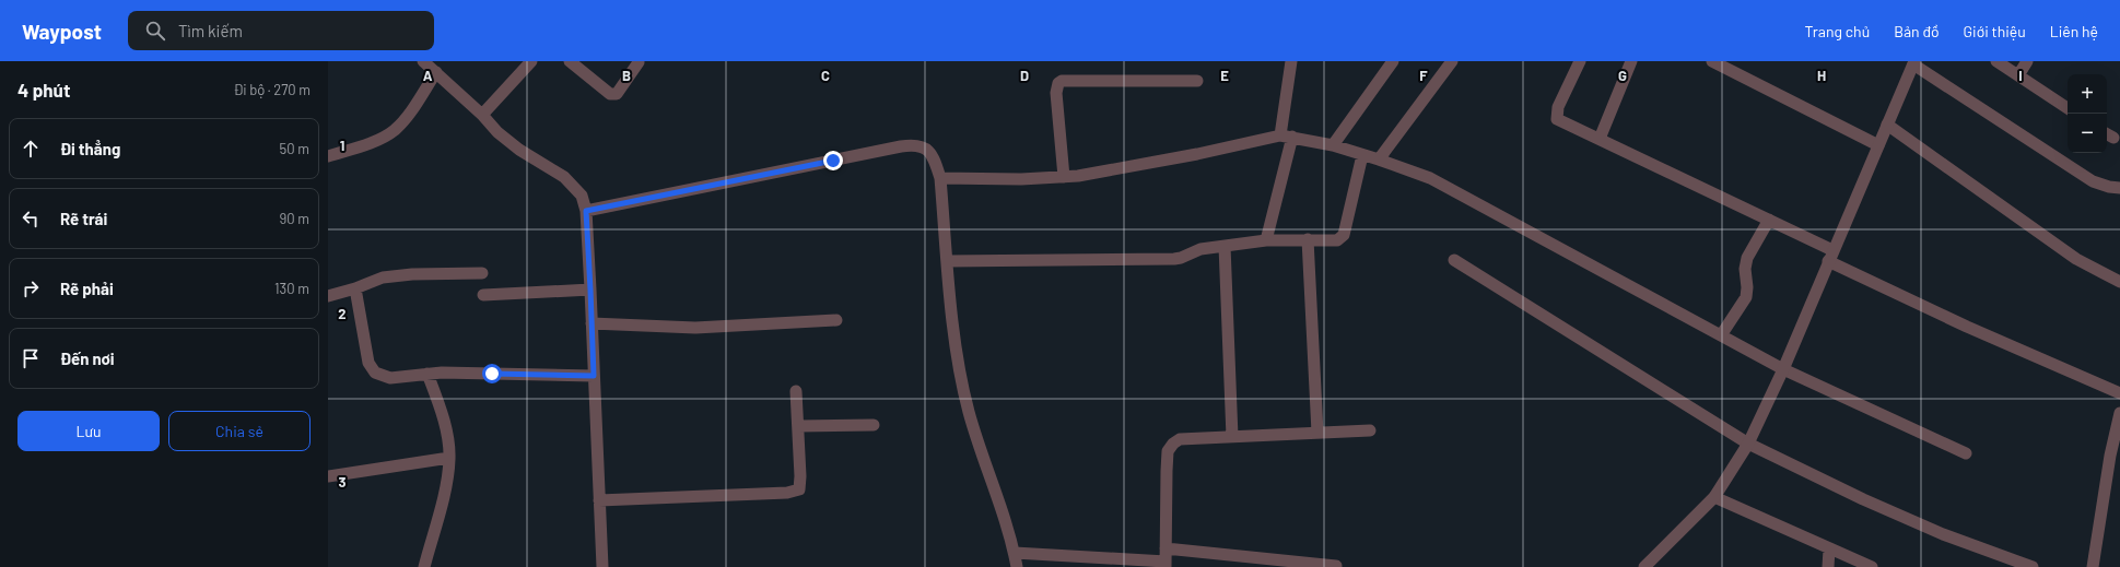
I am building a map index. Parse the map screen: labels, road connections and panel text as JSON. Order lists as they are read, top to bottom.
{
  "page": {
    "header": "Waypost",
    "search": "Tìm kiếm",
    "nav": [
      "Trang chủ",
      "Bản đồ",
      "Giới thiệu",
      "Liên hệ"
    ],
    "heading": ["4 phút", "Đi bộ · 270 m"],
    "map_buttons": ["+", "−"],
    "list": [
      ["Đi thẳng", "50 m"],
      ["Rẽ trái", "90 m"],
      ["Rẽ phải", "130 m"],
      "Đến nơi"
    ],
    "buttons": ["Lưu", "Chia sẻ"]
  },
  "grid": {
    "columns": [
      "A",
      "B",
      "C",
      "D",
      "E",
      "F",
      "G",
      "H",
      "I"
    ],
    "rows": ["1", "2", "3"]
  }
}
